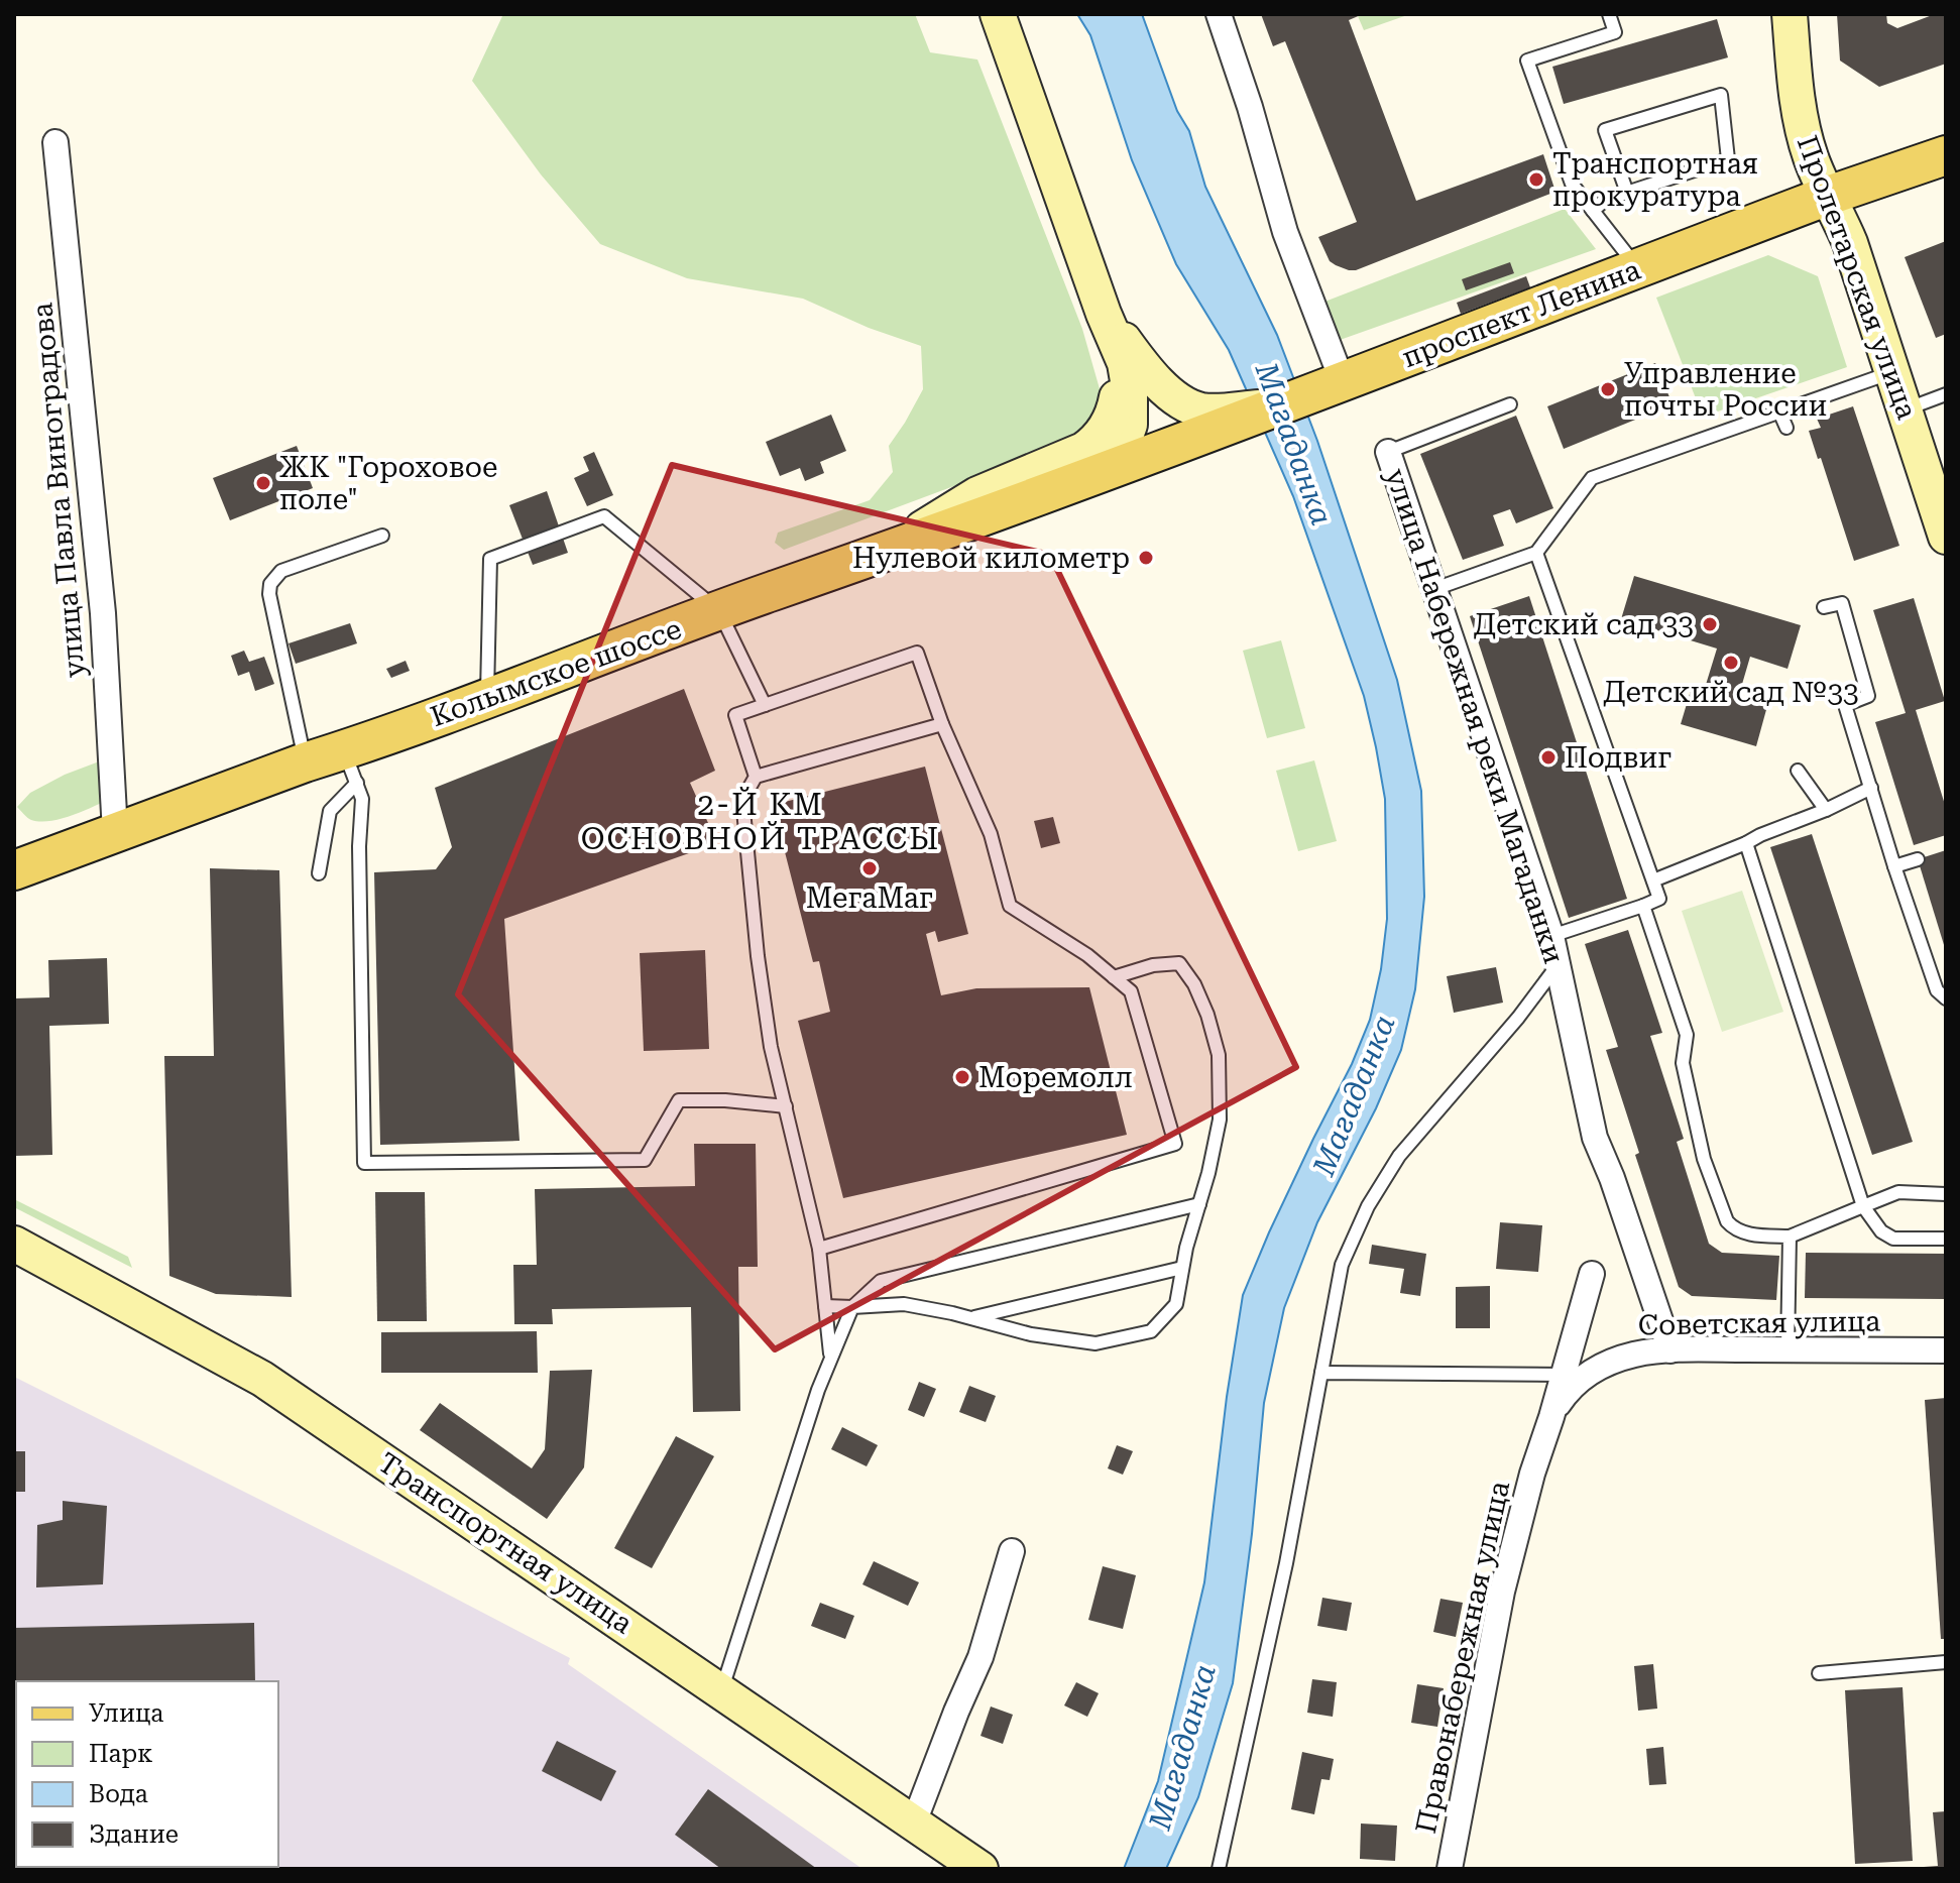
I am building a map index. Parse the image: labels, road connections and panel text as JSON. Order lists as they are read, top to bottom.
{
  "streets": {
    "main road": ["проспект Ленина", "Колымское шоссе"],
    "street": [
      "Пролетарская улица",
      "улица Павла Виноградова",
      "улица Набережная реки Магаданки",
      "Советская улица",
      "Транспортная улица",
      "Правонабережная улица"
    ]
  },
  "crossings": [
    ["Пролетарская улица", "проспект Ленина"],
    ["проспект Ленина", "Колымское шоссе"],
    ["улица Павла Виноградова", "Колымское шоссе"],
    ["улица Набережная реки Магаданки", "Советская улица"],
    ["Советская улица", "Правонабережная улица"]
  ],
  "districts": ["2-Й КМ ОСНОВНОЙ ТРАССЫ"],
  "water": ["Магаданка"],
  "places": [
    "Транспортная прокуратура",
    "Управление почты России",
    "ЖК \"Гороховое поле\"",
    "Нулевой километр",
    "Детский сад 33",
    "Детский сад №33",
    "Подвиг",
    "МегаМаг",
    "Моремолл"
  ],
  "legend": [
    "Улица",
    "Парк",
    "Вода",
    "Здание"
  ]
}
